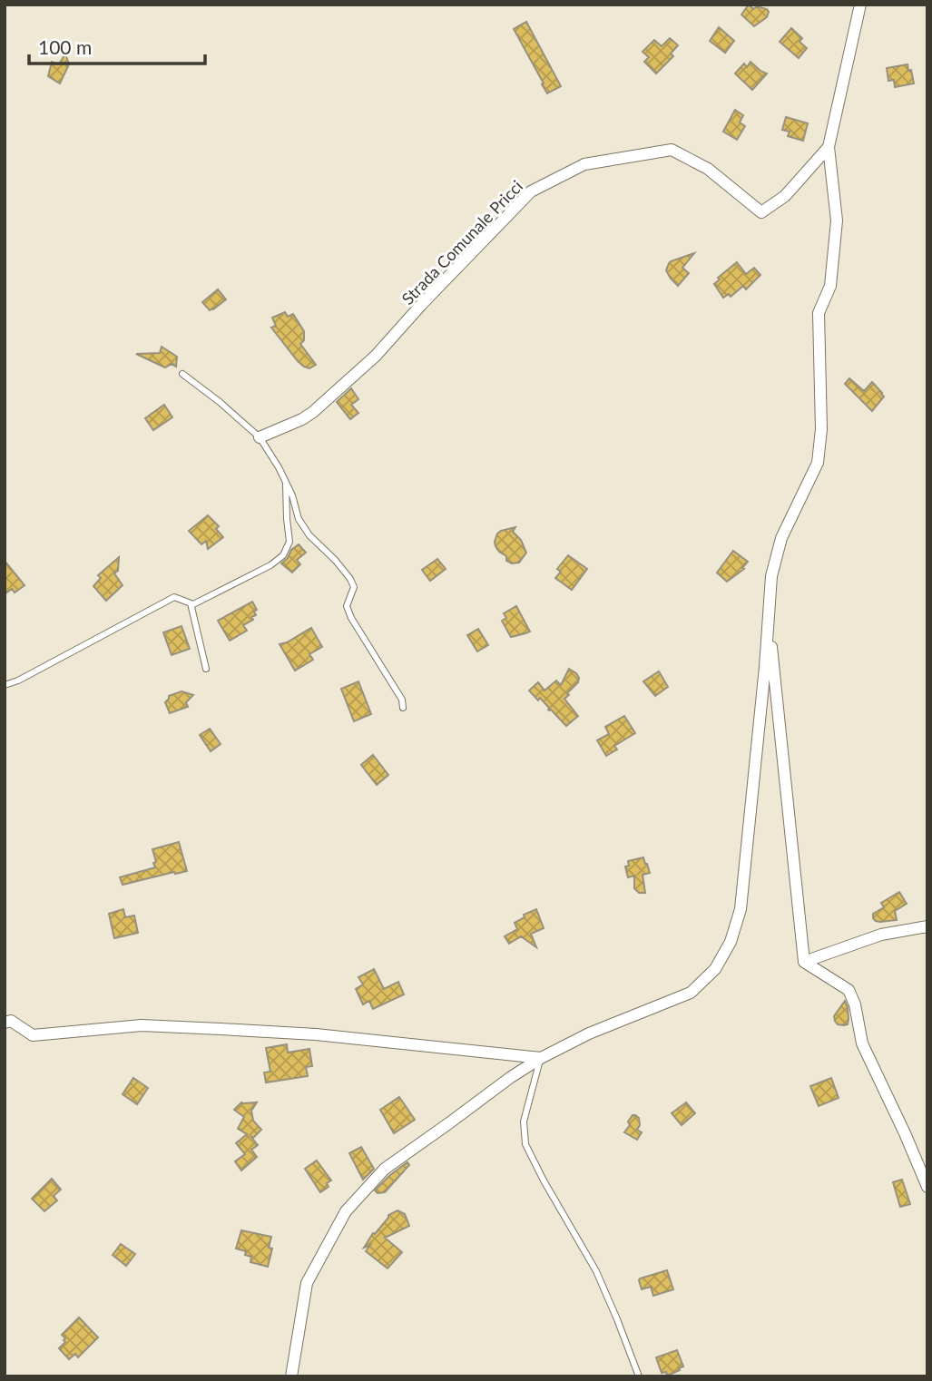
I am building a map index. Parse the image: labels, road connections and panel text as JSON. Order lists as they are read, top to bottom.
{
  "streets": {
    "street": ["Strada Comunale Pricci"]
  },
  "scale_bar": "100 m"
}
